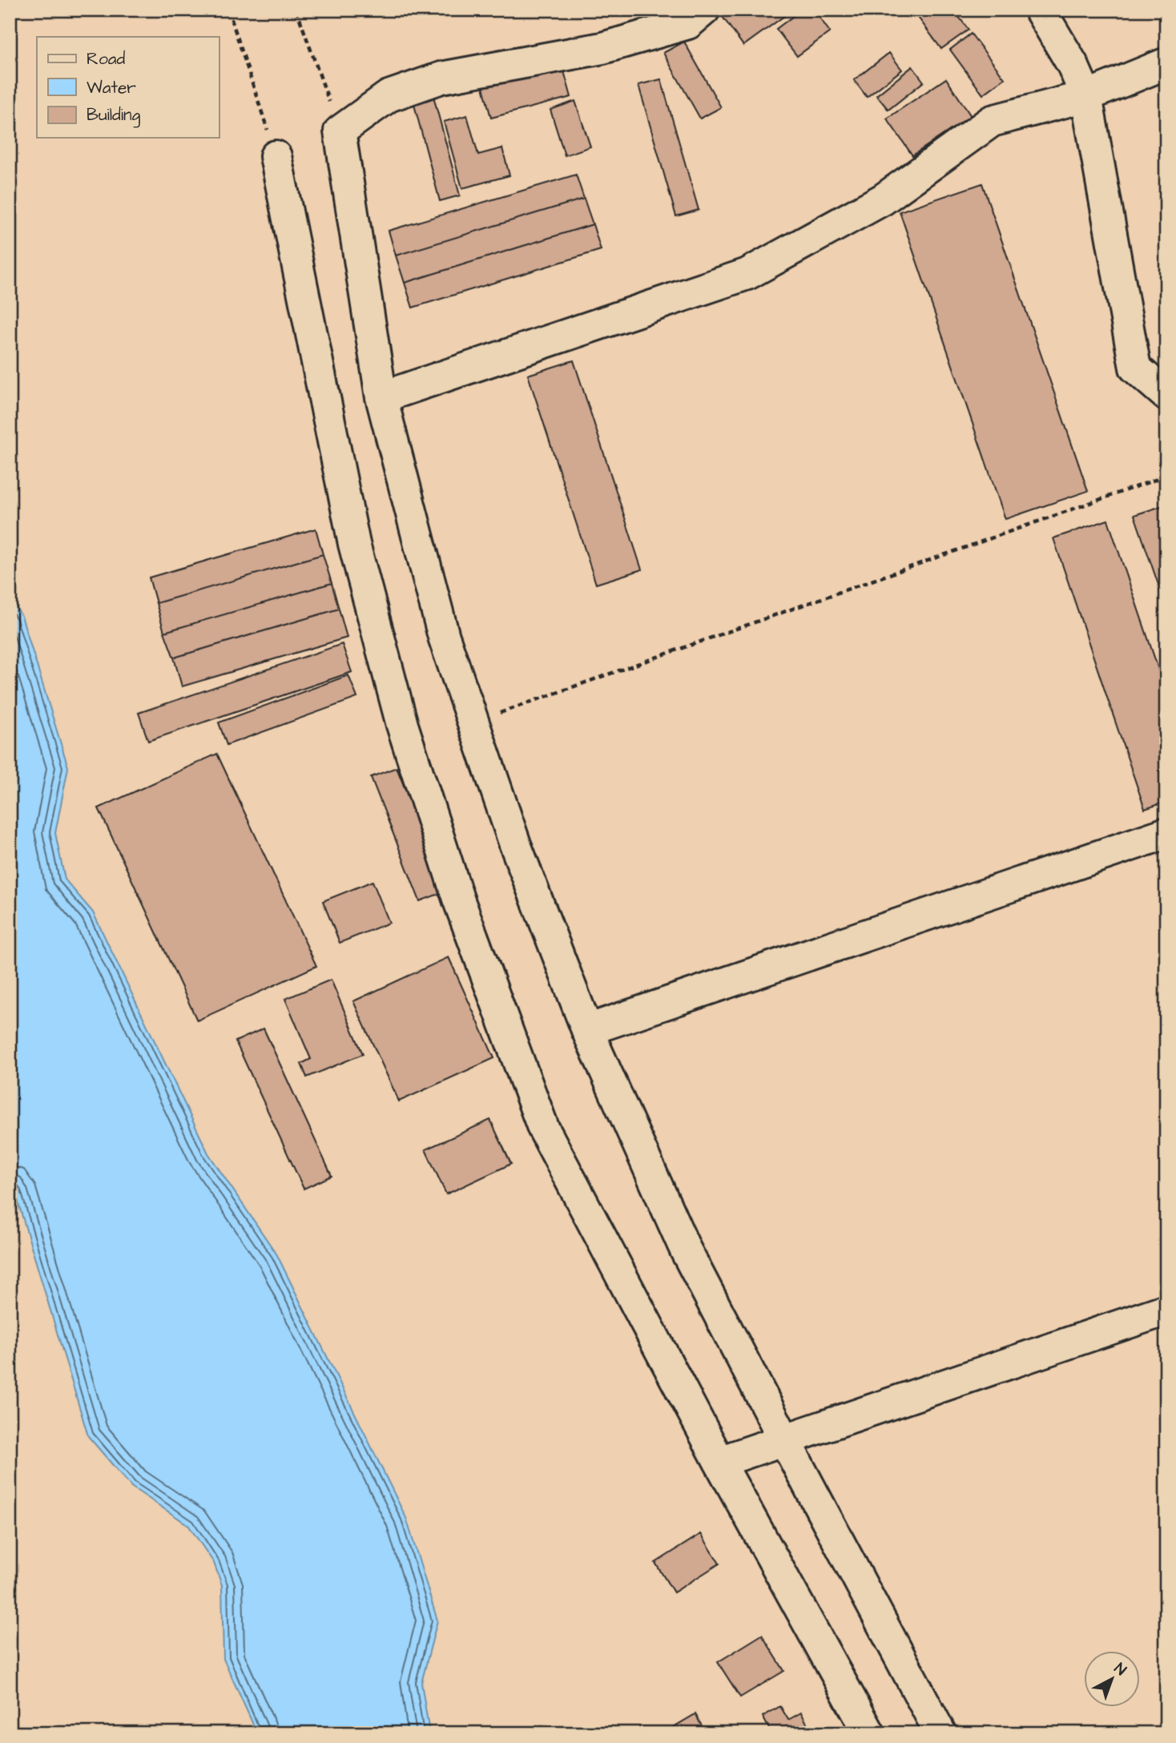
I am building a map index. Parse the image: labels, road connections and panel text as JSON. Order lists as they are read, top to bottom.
{
  "legend": ["Road", "Water", "Building"],
  "north": "top right"
}
